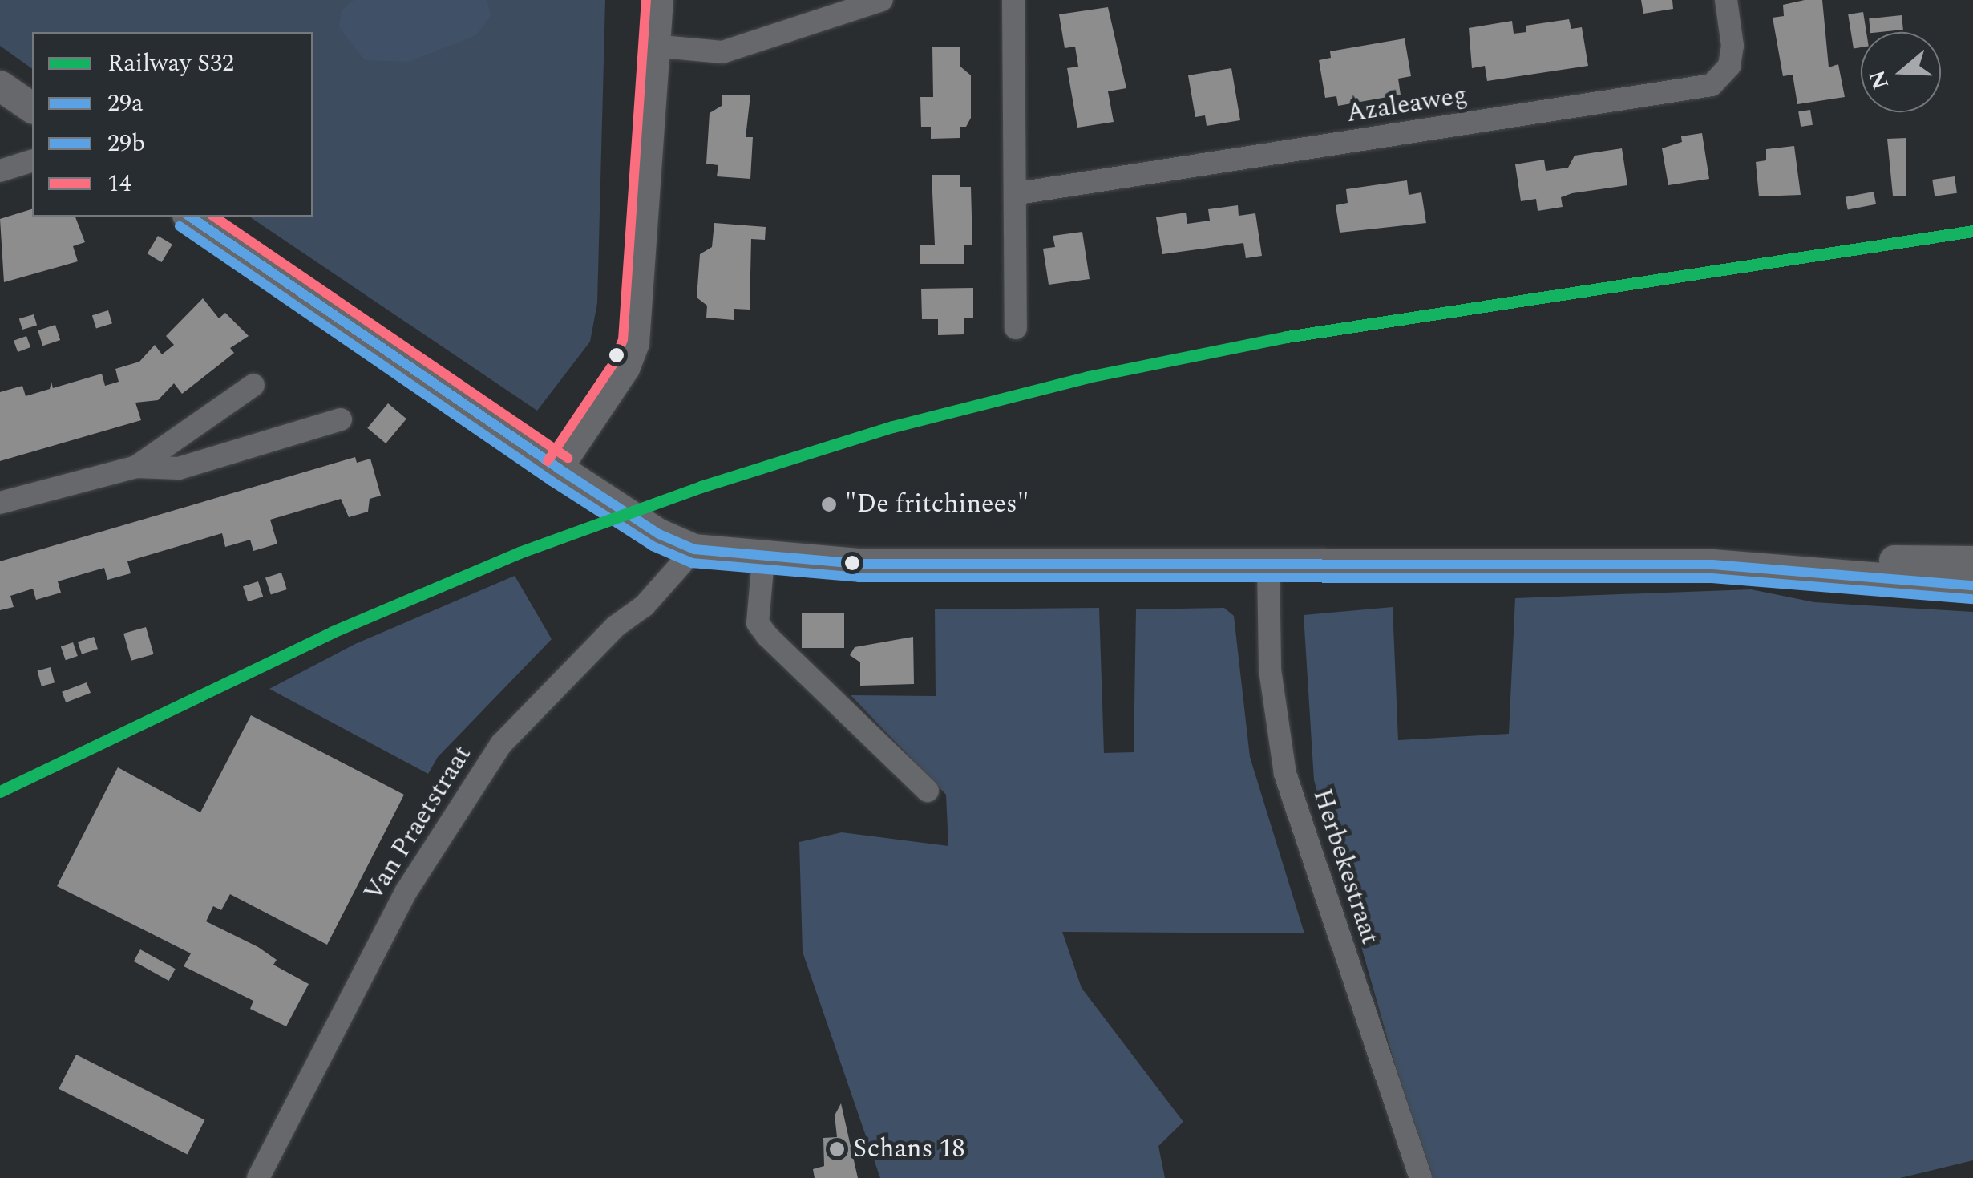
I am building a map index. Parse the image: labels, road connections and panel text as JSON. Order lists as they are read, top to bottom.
{
  "streets": {
    "street": ["Azaleaweg", "Van Praetstraat", "Herbekestraat"]
  },
  "places": ["\"De fritchinees\"", "Schans 18"],
  "lines": [
    "transit line 14",
    "transit line 29a",
    "transit line 29b",
    "rail line S32"
  ],
  "legend": [
    "Railway S32",
    "29a",
    "29b",
    "14"
  ],
  "north": "left"
}
